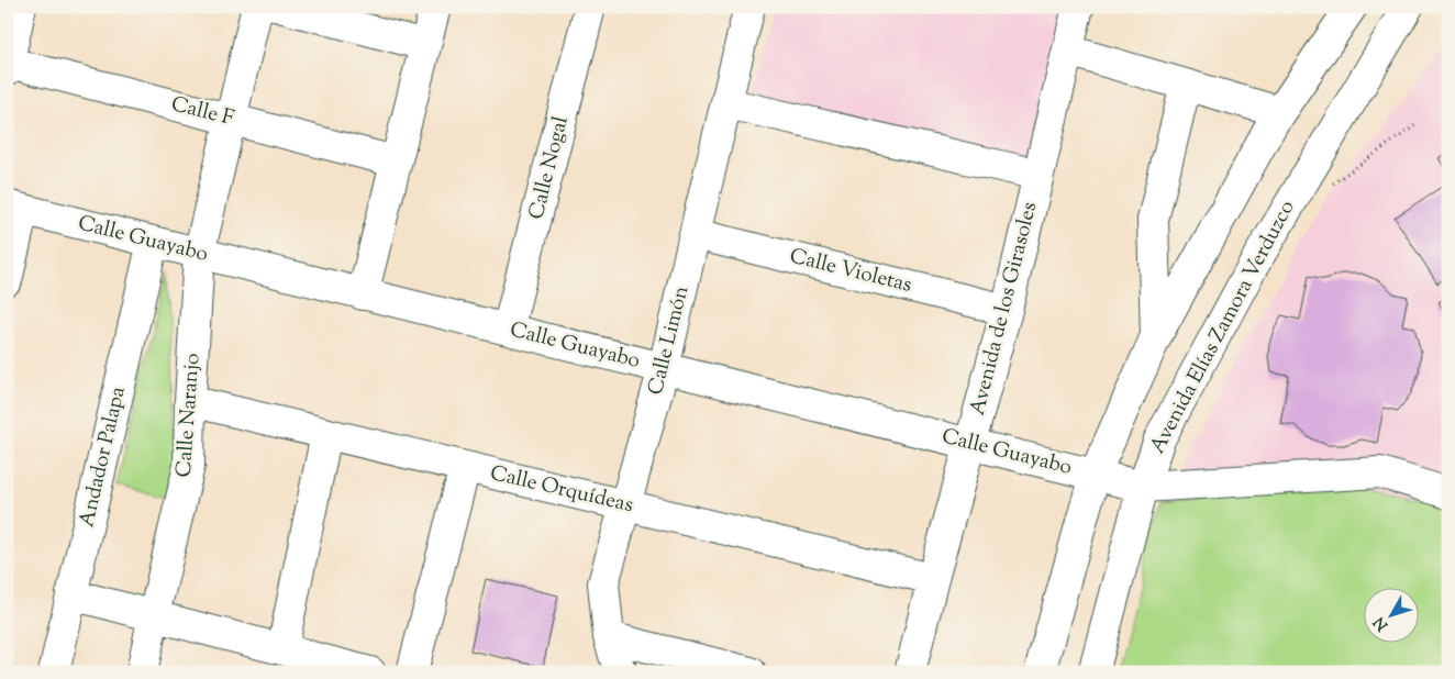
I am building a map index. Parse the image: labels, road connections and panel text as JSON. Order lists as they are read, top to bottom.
{
  "streets": {
    "street": [
      "Calle F",
      "Calle Nogal",
      "Calle Guayabo",
      "Calle Violetas",
      "Avenida de los Girasoles",
      "Avenida Elías Zamora Verduzco",
      "Calle Limón",
      "Calle Naranjo",
      "Andador Palapa",
      "Calle Orquídeas"
    ]
  },
  "crossings": [
    ["Calle F", "Calle Naranjo"],
    ["Calle Nogal", "Calle Guayabo"],
    ["Calle Guayabo", "Avenida de los Girasoles"],
    ["Calle Guayabo", "Avenida Elías Zamora Verduzco"],
    ["Calle Guayabo", "Calle Limón"],
    ["Calle Guayabo", "Calle Naranjo"],
    ["Calle Guayabo", "Andador Palapa"],
    ["Calle Violetas", "Avenida de los Girasoles"],
    ["Calle Violetas", "Calle Limón"],
    ["Avenida de los Girasoles", "Calle Orquídeas"],
    ["Calle Limón", "Calle Orquídeas"],
    ["Calle Naranjo", "Calle Orquídeas"]
  ],
  "north": "bottom left"
}
